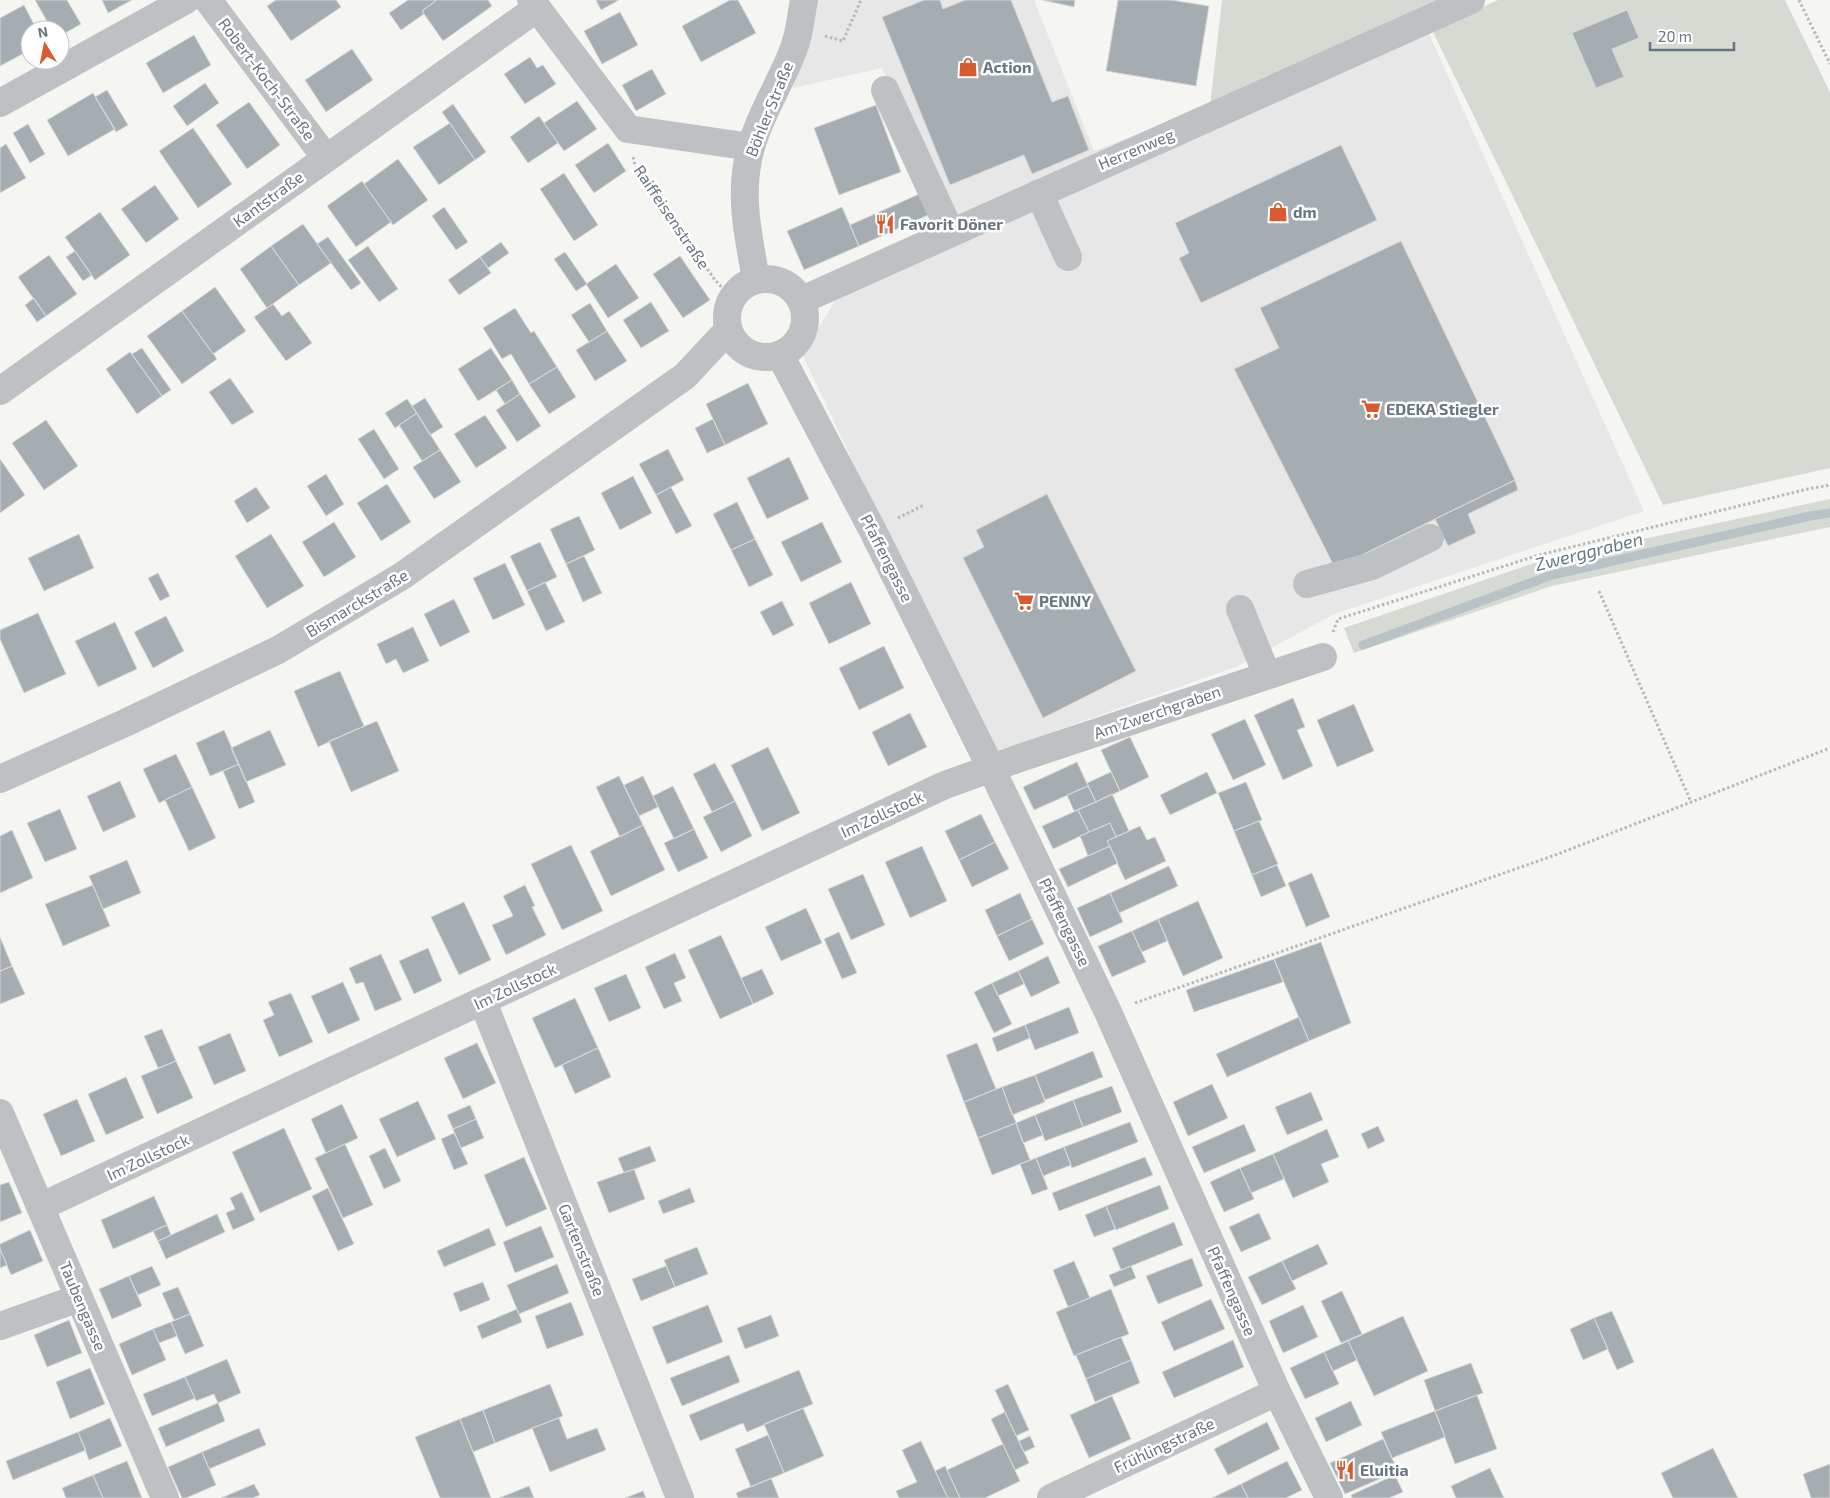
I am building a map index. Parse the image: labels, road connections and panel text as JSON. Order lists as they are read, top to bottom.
{
  "streets": {
    "street": [
      "Robert-Koch-Straße",
      "Böhler Straße",
      "Herrenweg",
      "Kantstraße",
      "Pfaffengasse",
      "Bismarckstraße",
      "Am Zwerchgraben",
      "Im Zollstock",
      "Gartenstraße",
      "Taubengasse",
      "Frühlingstraße"
    ],
    "path": ["Raiffeisenstraße"]
  },
  "crossings": [
    ["Robert-Koch-Straße", "Kantstraße"],
    ["Böhler Straße", "Herrenweg"],
    ["Böhler Straße", "Raiffeisenstraße"],
    ["Böhler Straße", "Pfaffengasse"],
    ["Böhler Straße", "Bismarckstraße"],
    ["Herrenweg", "Raiffeisenstraße"],
    ["Herrenweg", "Pfaffengasse"],
    ["Herrenweg", "Bismarckstraße"],
    ["Raiffeisenstraße", "Pfaffengasse"],
    ["Raiffeisenstraße", "Bismarckstraße"],
    ["Pfaffengasse", "Bismarckstraße"],
    ["Pfaffengasse", "Am Zwerchgraben"],
    ["Pfaffengasse", "Im Zollstock"],
    ["Pfaffengasse", "Frühlingstraße"],
    ["Am Zwerchgraben", "Im Zollstock"],
    ["Im Zollstock", "Gartenstraße"],
    ["Im Zollstock", "Taubengasse"]
  ],
  "water": ["Zwerggraben"],
  "places": {
    "shop": ["Action", "dm"],
    "restaurant": ["Favorit Döner", "Eluitia"],
    "supermarket": ["EDEKA Stiegler", "PENNY"]
  },
  "scale_bar": "20 m",
  "north": "top"
}
